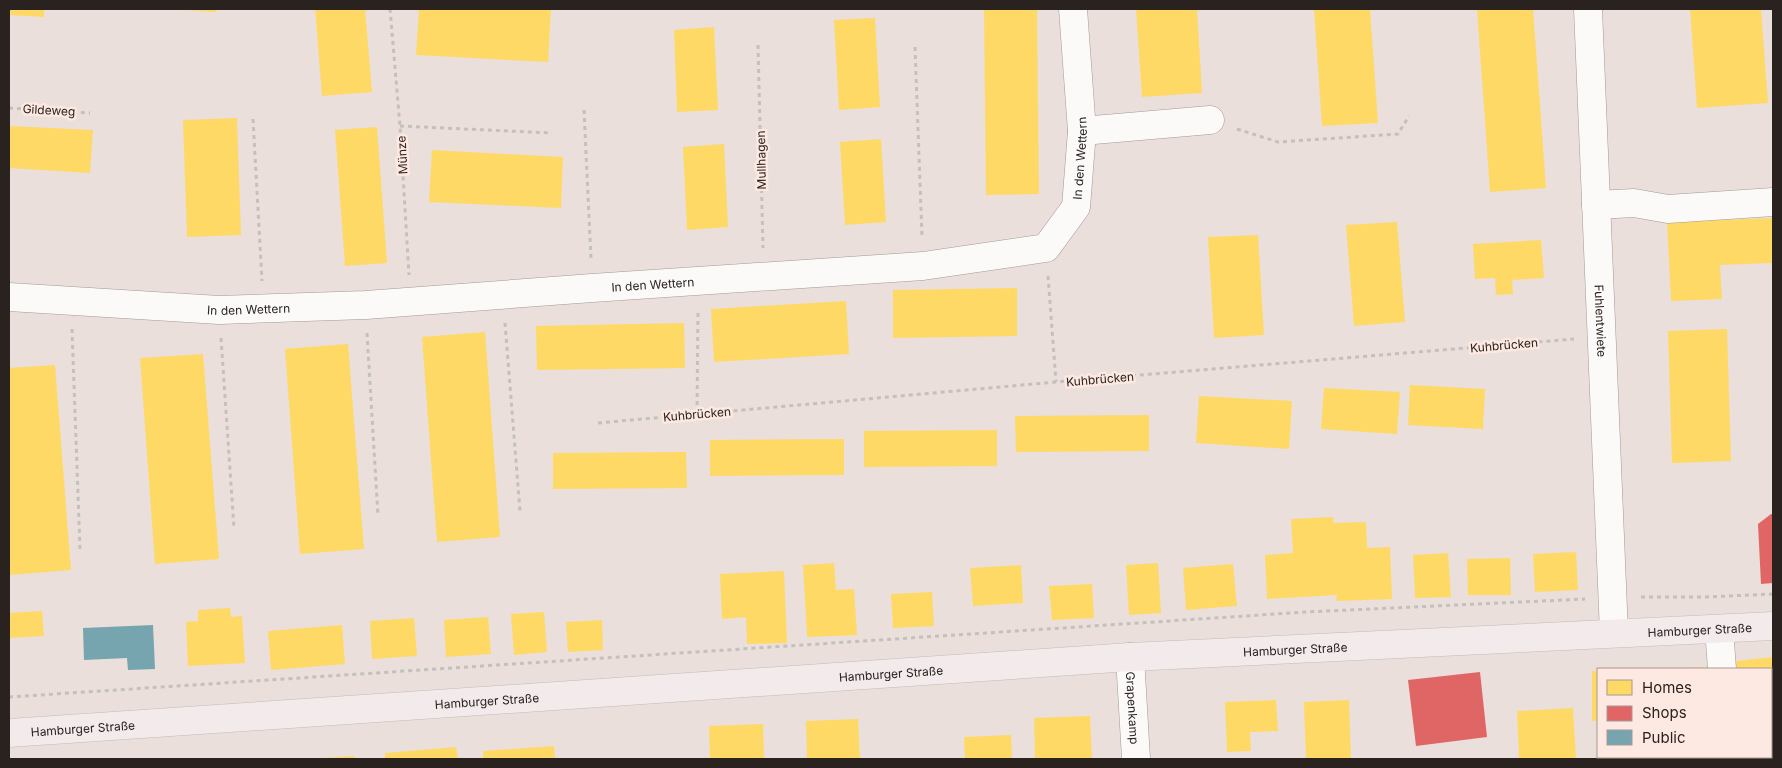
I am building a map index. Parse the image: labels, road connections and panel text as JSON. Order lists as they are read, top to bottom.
{
  "streets": {
    "main road": ["Hamburger Straße"],
    "street": ["In den Wettern", "Fuhlentwiete", "Grapenkamp"],
    "path": [
      "Gildeweg",
      "Münze",
      "Mullhagen",
      "Kuhbrücken"
    ]
  },
  "crossings": [
    ["Münze", "In den Wettern"],
    ["In den Wettern", "Mullhagen"],
    ["Fuhlentwiete", "Kuhbrücken"],
    ["Fuhlentwiete", "Hamburger Straße"],
    ["Hamburger Straße", "Grapenkamp"]
  ],
  "legend": ["Homes", "Shops", "Public"]
}
